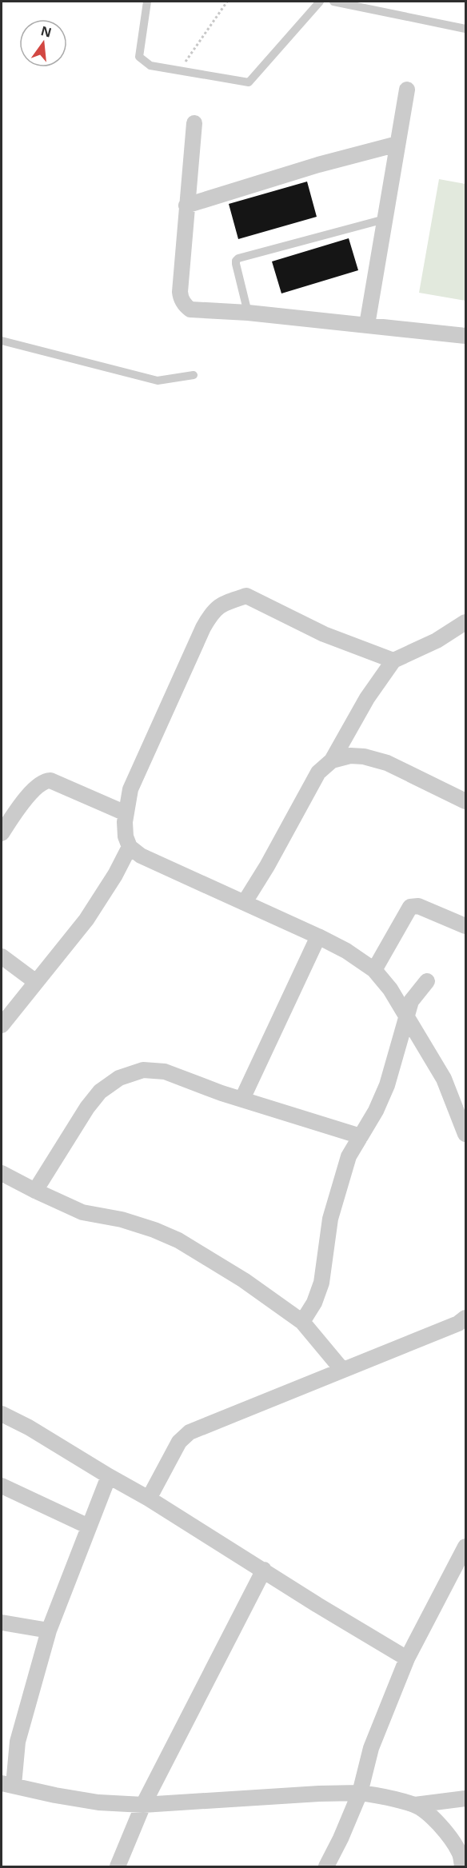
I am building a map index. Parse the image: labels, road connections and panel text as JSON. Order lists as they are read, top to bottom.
{
  "north": "top"
}
